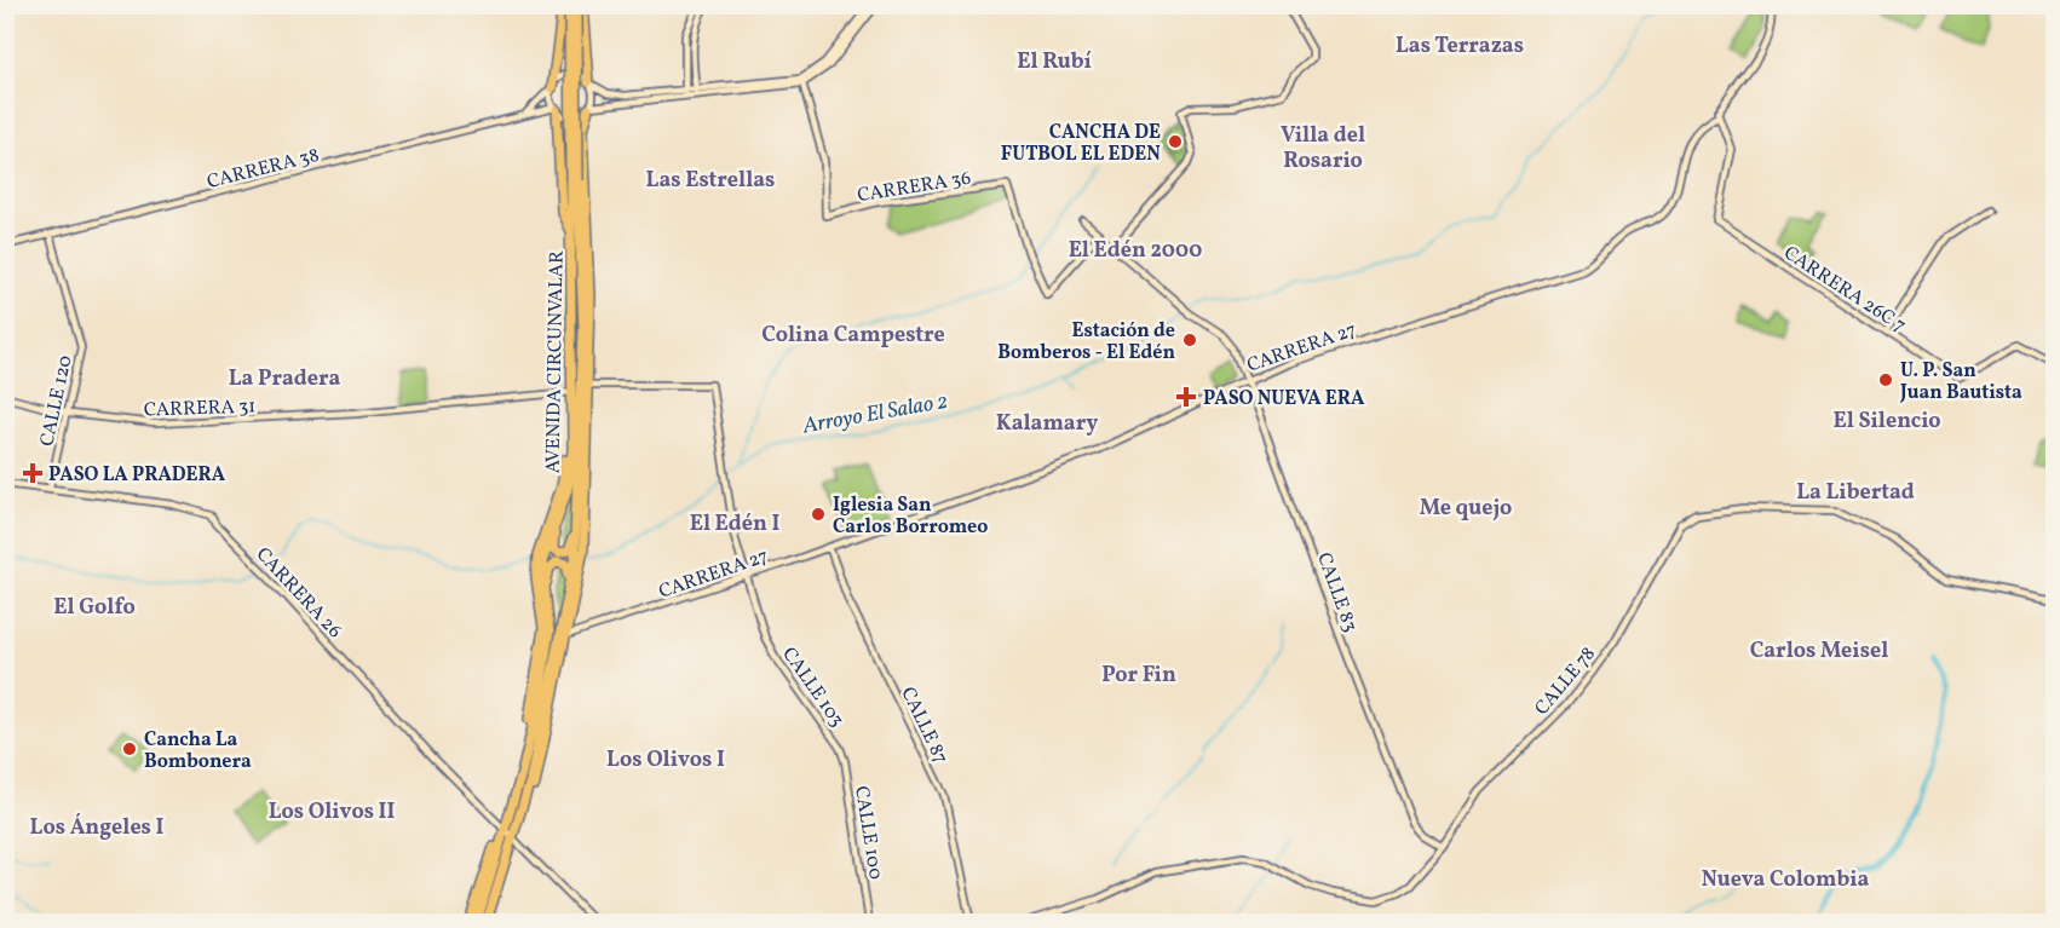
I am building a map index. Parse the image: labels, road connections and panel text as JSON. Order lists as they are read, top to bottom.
{
  "streets": {
    "highway": ["AVENIDA CIRCUNVALAR"],
    "street": [
      "CARRERA 38",
      "CARRERA 36",
      "CARRERA 26C 7",
      "CARRERA 27",
      "CALLE 120",
      "CARRERA 31",
      "CARRERA 26",
      "CALLE 83",
      "CALLE 78",
      "CALLE 103",
      "CALLE 87",
      "CALLE 100"
    ]
  },
  "crossings": [
    ["CARRERA 38", "CALLE 120"],
    ["CARRERA 26C 7", "CARRERA 27"],
    ["CARRERA 27", "CALLE 83"],
    ["CARRERA 27", "CALLE 103"],
    ["CARRERA 27", "CALLE 87"],
    ["AVENIDA CIRCUNVALAR", "CARRERA 31"],
    ["AVENIDA CIRCUNVALAR", "CARRERA 26"],
    ["CALLE 120", "CARRERA 31"],
    ["CALLE 120", "CARRERA 26"],
    ["CALLE 83", "CALLE 78"],
    ["CALLE 103", "CALLE 100"]
  ],
  "districts": [
    "Las Terrazas",
    "El Rubí",
    "Villa del Rosario",
    "Las Estrellas",
    "El Edén 2000",
    "Colina Campestre",
    "La Pradera",
    "El Silencio",
    "Kalamary",
    "La Libertad",
    "Me quejo",
    "El Edén I",
    "El Golfo",
    "Carlos Meisel",
    "Por Fin",
    "Los Olivos I",
    "Los Olivos II",
    "Los Ángeles I",
    "Nueva Colombia"
  ],
  "water": ["Arroyo El Salao 2"],
  "places": {
    "other": [
      "CANCHA DE FUTBOL EL EDEN",
      "Estación de Bomberos - El Edén",
      "U. P. San Juan Bautista",
      "Iglesia San Carlos Borromeo",
      "Cancha La Bombonera"
    ],
    "health": ["PASO NUEVA ERA", "PASO LA PRADERA"]
  }
}
